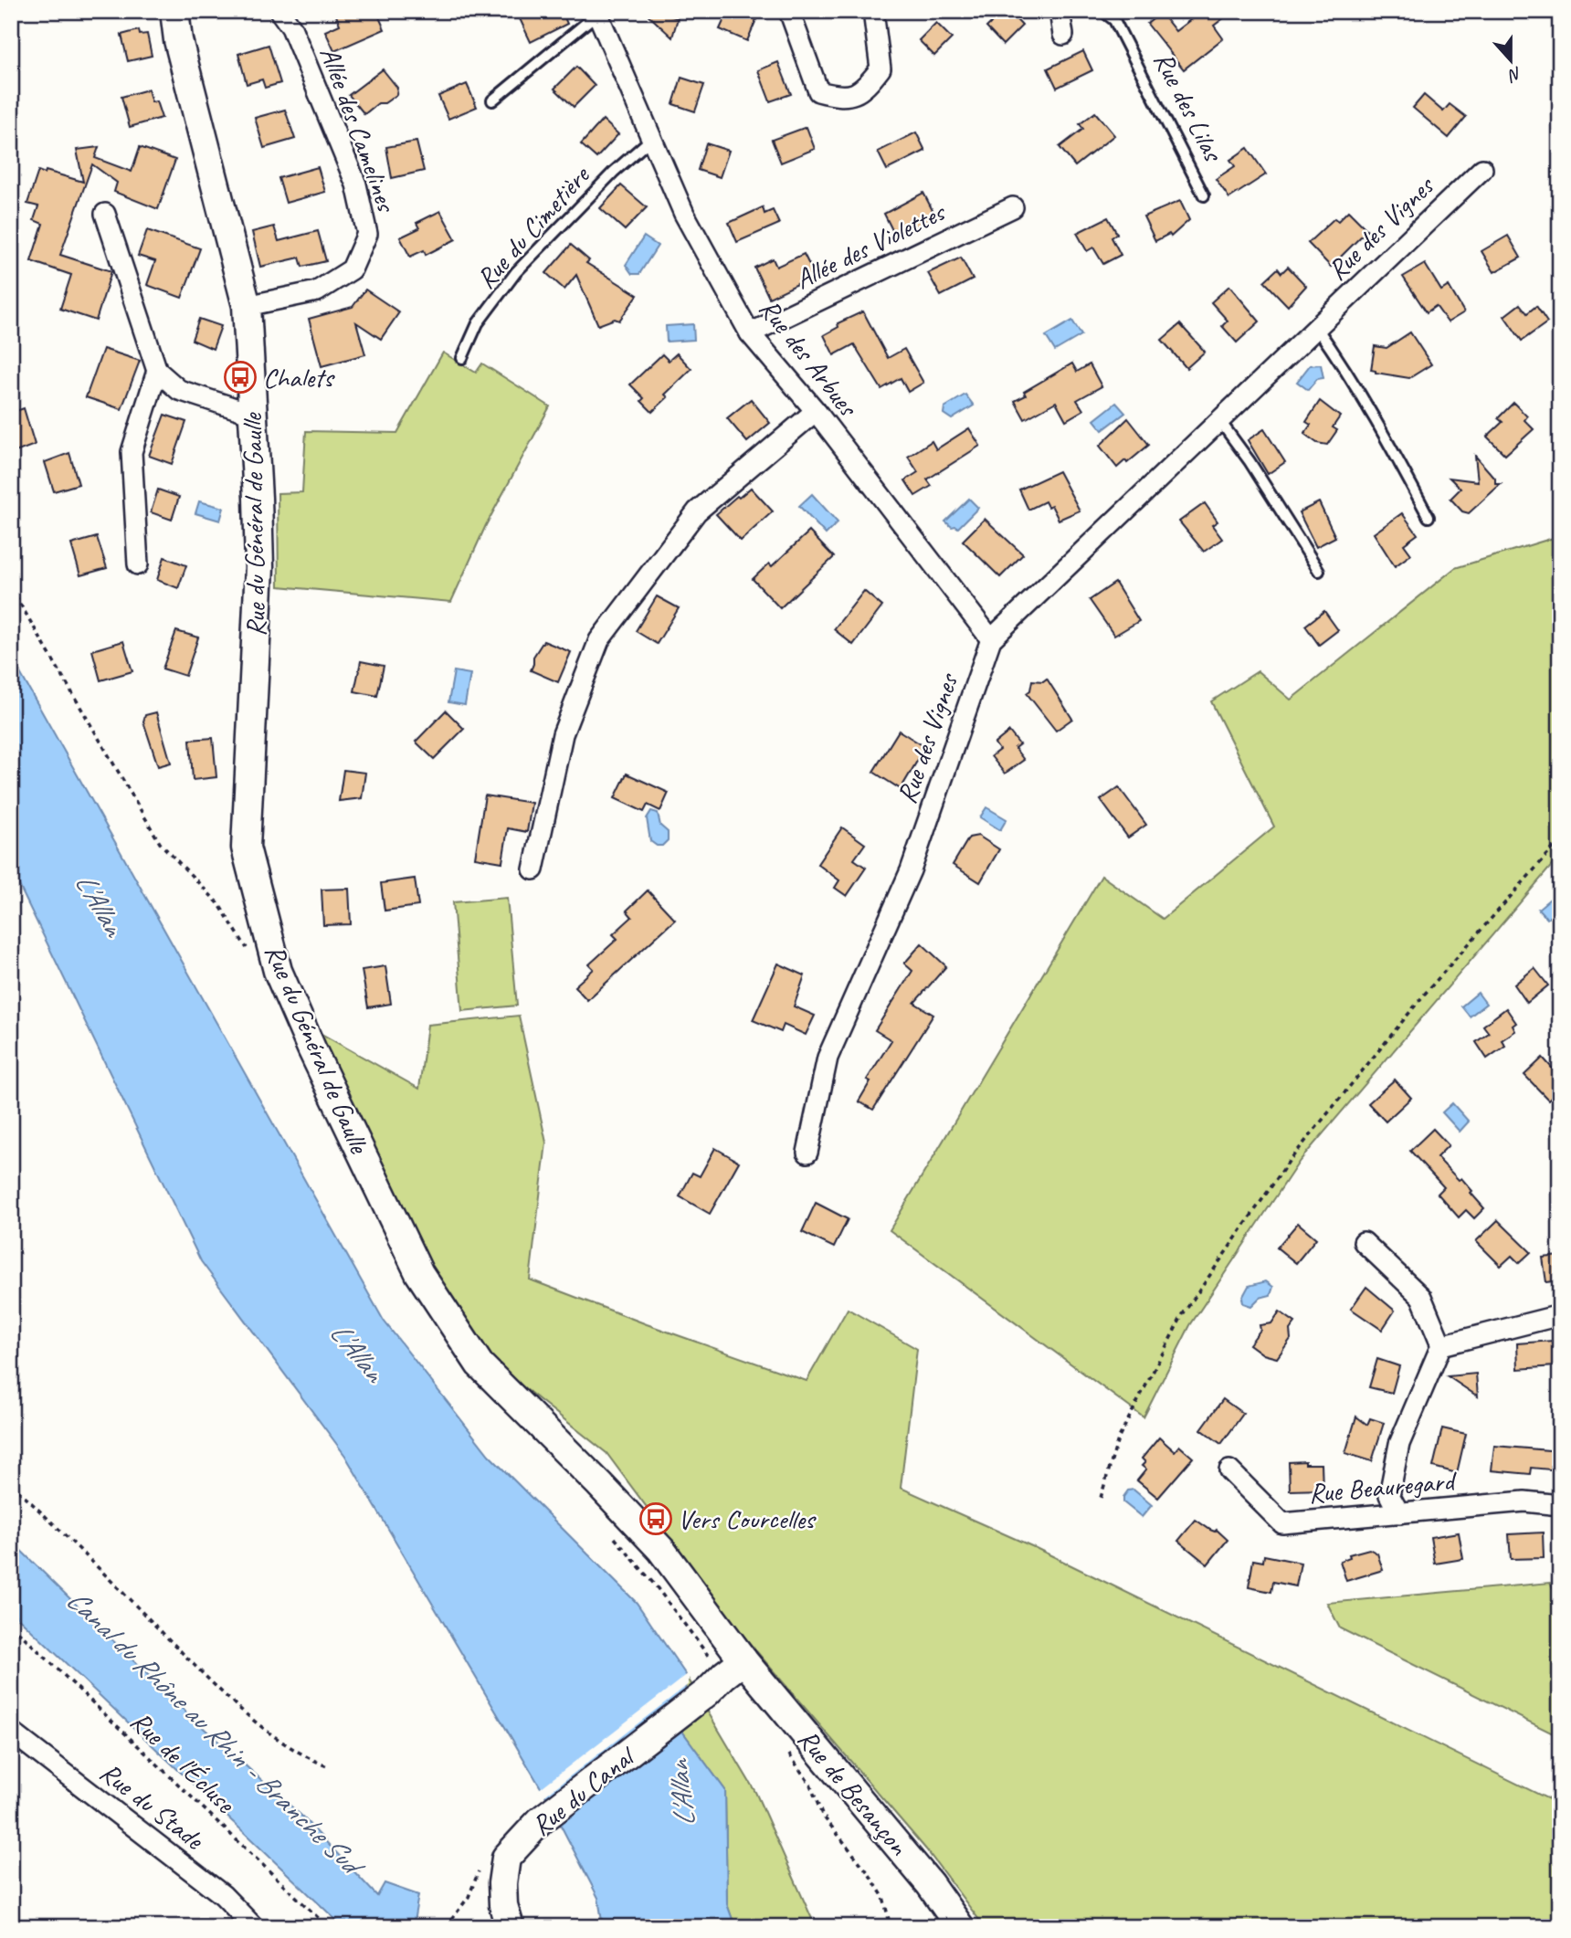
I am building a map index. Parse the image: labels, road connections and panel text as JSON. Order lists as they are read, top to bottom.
{
  "streets": {
    "main road": ["Rue du Général de Gaulle", "Rue du Canal", "Rue de Besançon"],
    "street": [
      "Allée des Camelines",
      "Rue des Vignes",
      "Allée des Violettes",
      "Rue des Arbues",
      "Rue Beauregard",
      "Rue du Stade"
    ],
    "lane": ["Rue des Lilas", "Rue du Cimetière"],
    "path": ["Rue de l'Écluse"]
  },
  "crossings": [
    ["Allée des Camelines", "Rue du Général de Gaulle"],
    ["Rue du Cimetière", "Rue des Arbues"],
    ["Rue des Vignes", "Rue des Arbues"],
    ["Allée des Violettes", "Rue des Arbues"],
    ["Rue du Général de Gaulle", "Rue du Canal"],
    ["Rue du Général de Gaulle", "Rue de Besançon"],
    ["Rue du Canal", "Rue de Besançon"]
  ],
  "water": ["L'Allan", "Canal du Rhône au Rhin - Branche Sud"],
  "places": {
    "bus stop": ["Chalets", "Vers Courcelles"]
  },
  "north": "bottom"
}
